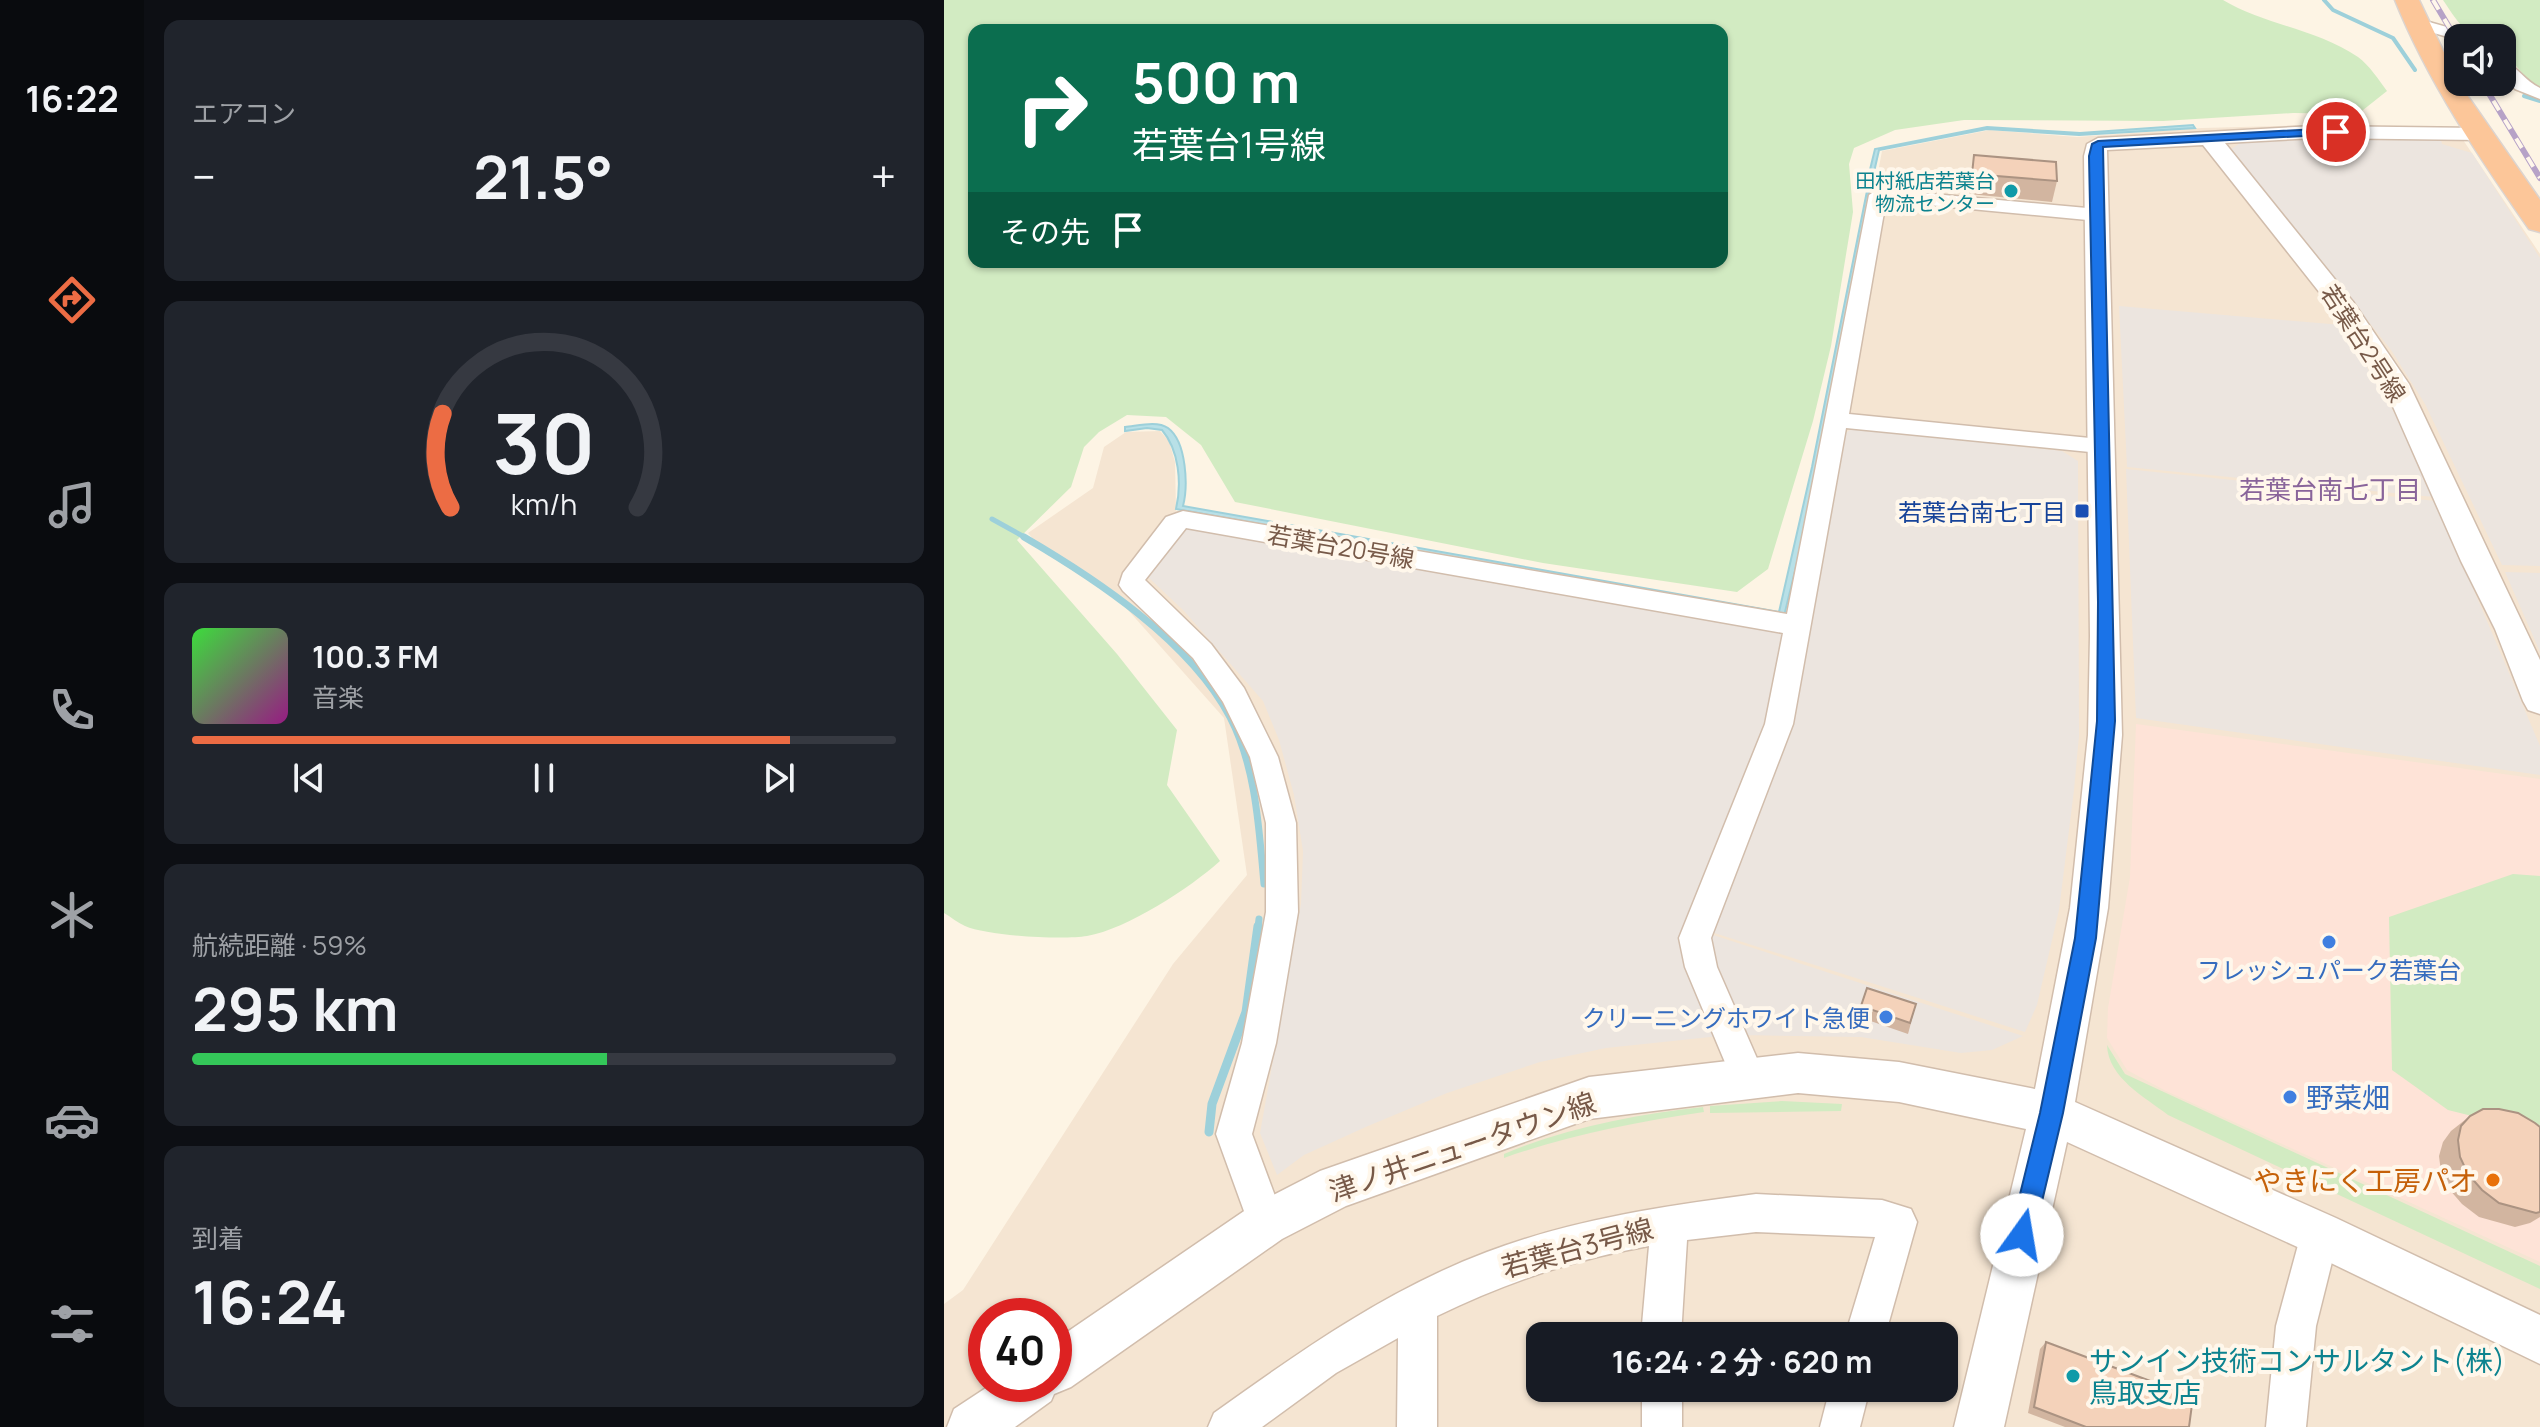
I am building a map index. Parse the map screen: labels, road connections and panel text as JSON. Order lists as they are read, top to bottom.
{
  "streets": {
    "street": [
      "若葉台2号線",
      "若葉台20号線",
      "津ノ井ニュータウン線",
      "若葉台3号線"
    ]
  },
  "crossings": [
    ["若葉台20号線", "津ノ井ニュータウン線"]
  ],
  "districts": ["若葉台南七丁目"],
  "places": {
    "other": [
      "田村紙店若葉台 物流センター",
      "フレッシュパーク若葉台",
      "クリーニングホワイト急便",
      "野菜畑",
      "やきにく工房パオ",
      "サンイン技術コンサルタント(株) 鳥取支店"
    ],
    "transit": ["若葉台南七丁目"]
  },
  "page": {
    "tabs": "16:22",
    "tile": [
      "エアコン",
      ["航続距離 · 59%", "295 km"],
      ["到着", "16:24"]
    ],
    "turn": ["500 m", "若葉台1号線"],
    "heat": ["−", "21.5°", "+"],
    "then": "その先",
    "song": ["100.3 FM", "音楽"],
    "limit": "40",
    "trip": "16:24 · 2 分 · 620 m",
    "gauge": ["30", "km/h"]
  }
}
